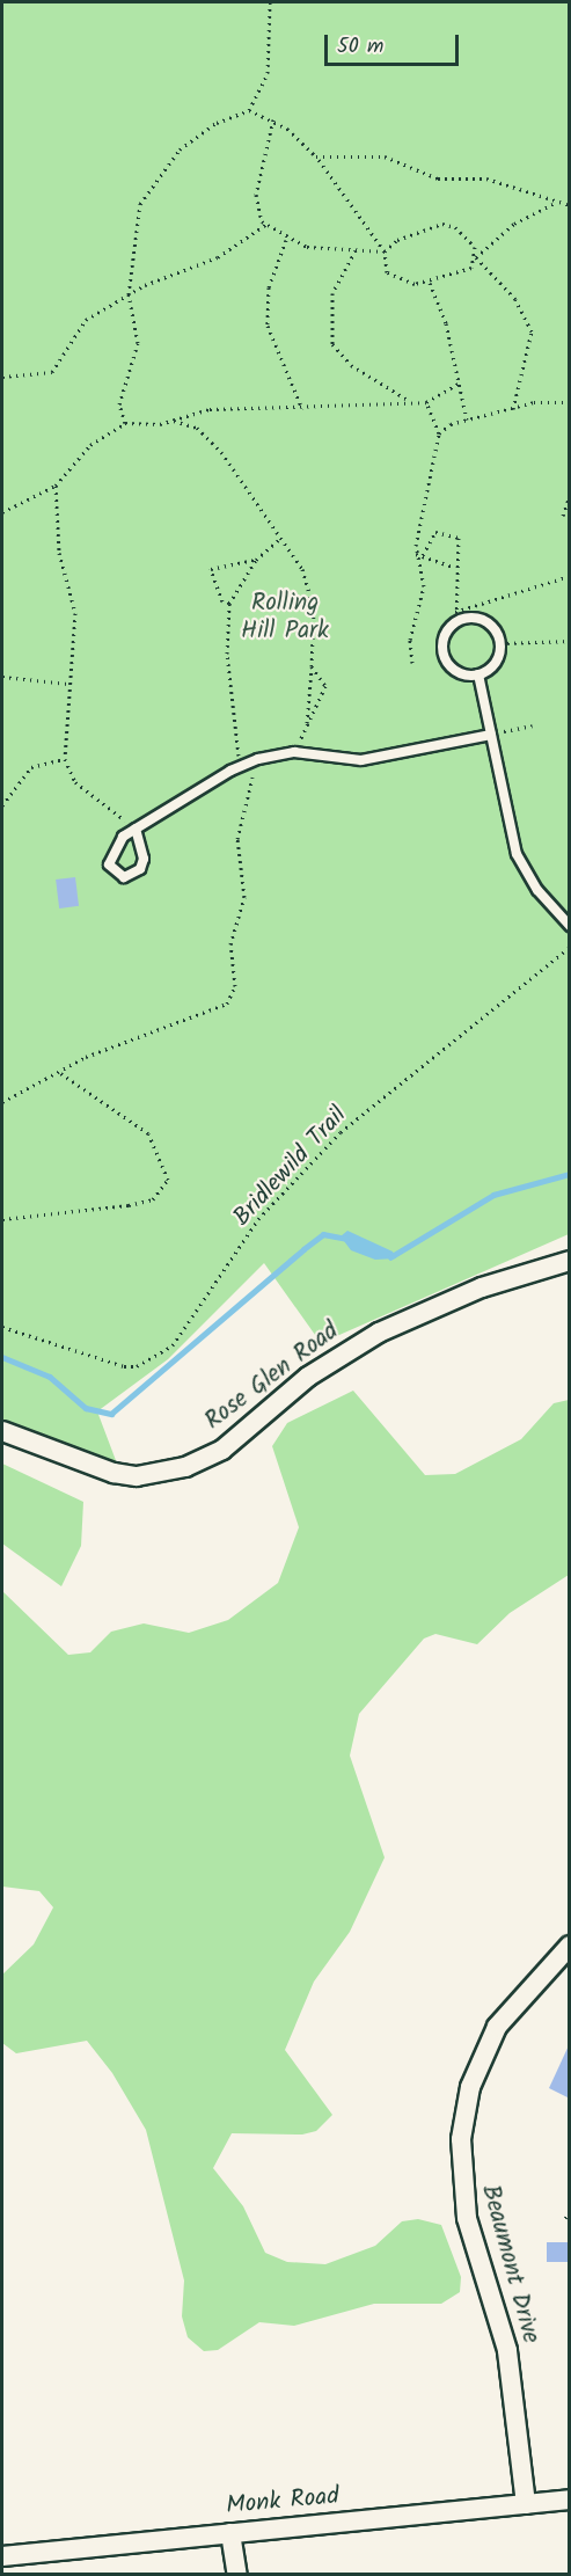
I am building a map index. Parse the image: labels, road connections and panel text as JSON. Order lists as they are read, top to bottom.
{
  "streets": {
    "street": ["Rose Glen Road", "Beaumont Drive", "Monk Road"],
    "path": ["Bridlewild Trail"]
  },
  "crossings": [
    ["Beaumont Drive", "Monk Road"]
  ],
  "parks": ["Rolling Hill Park"],
  "scale_bar": "50 m"
}
